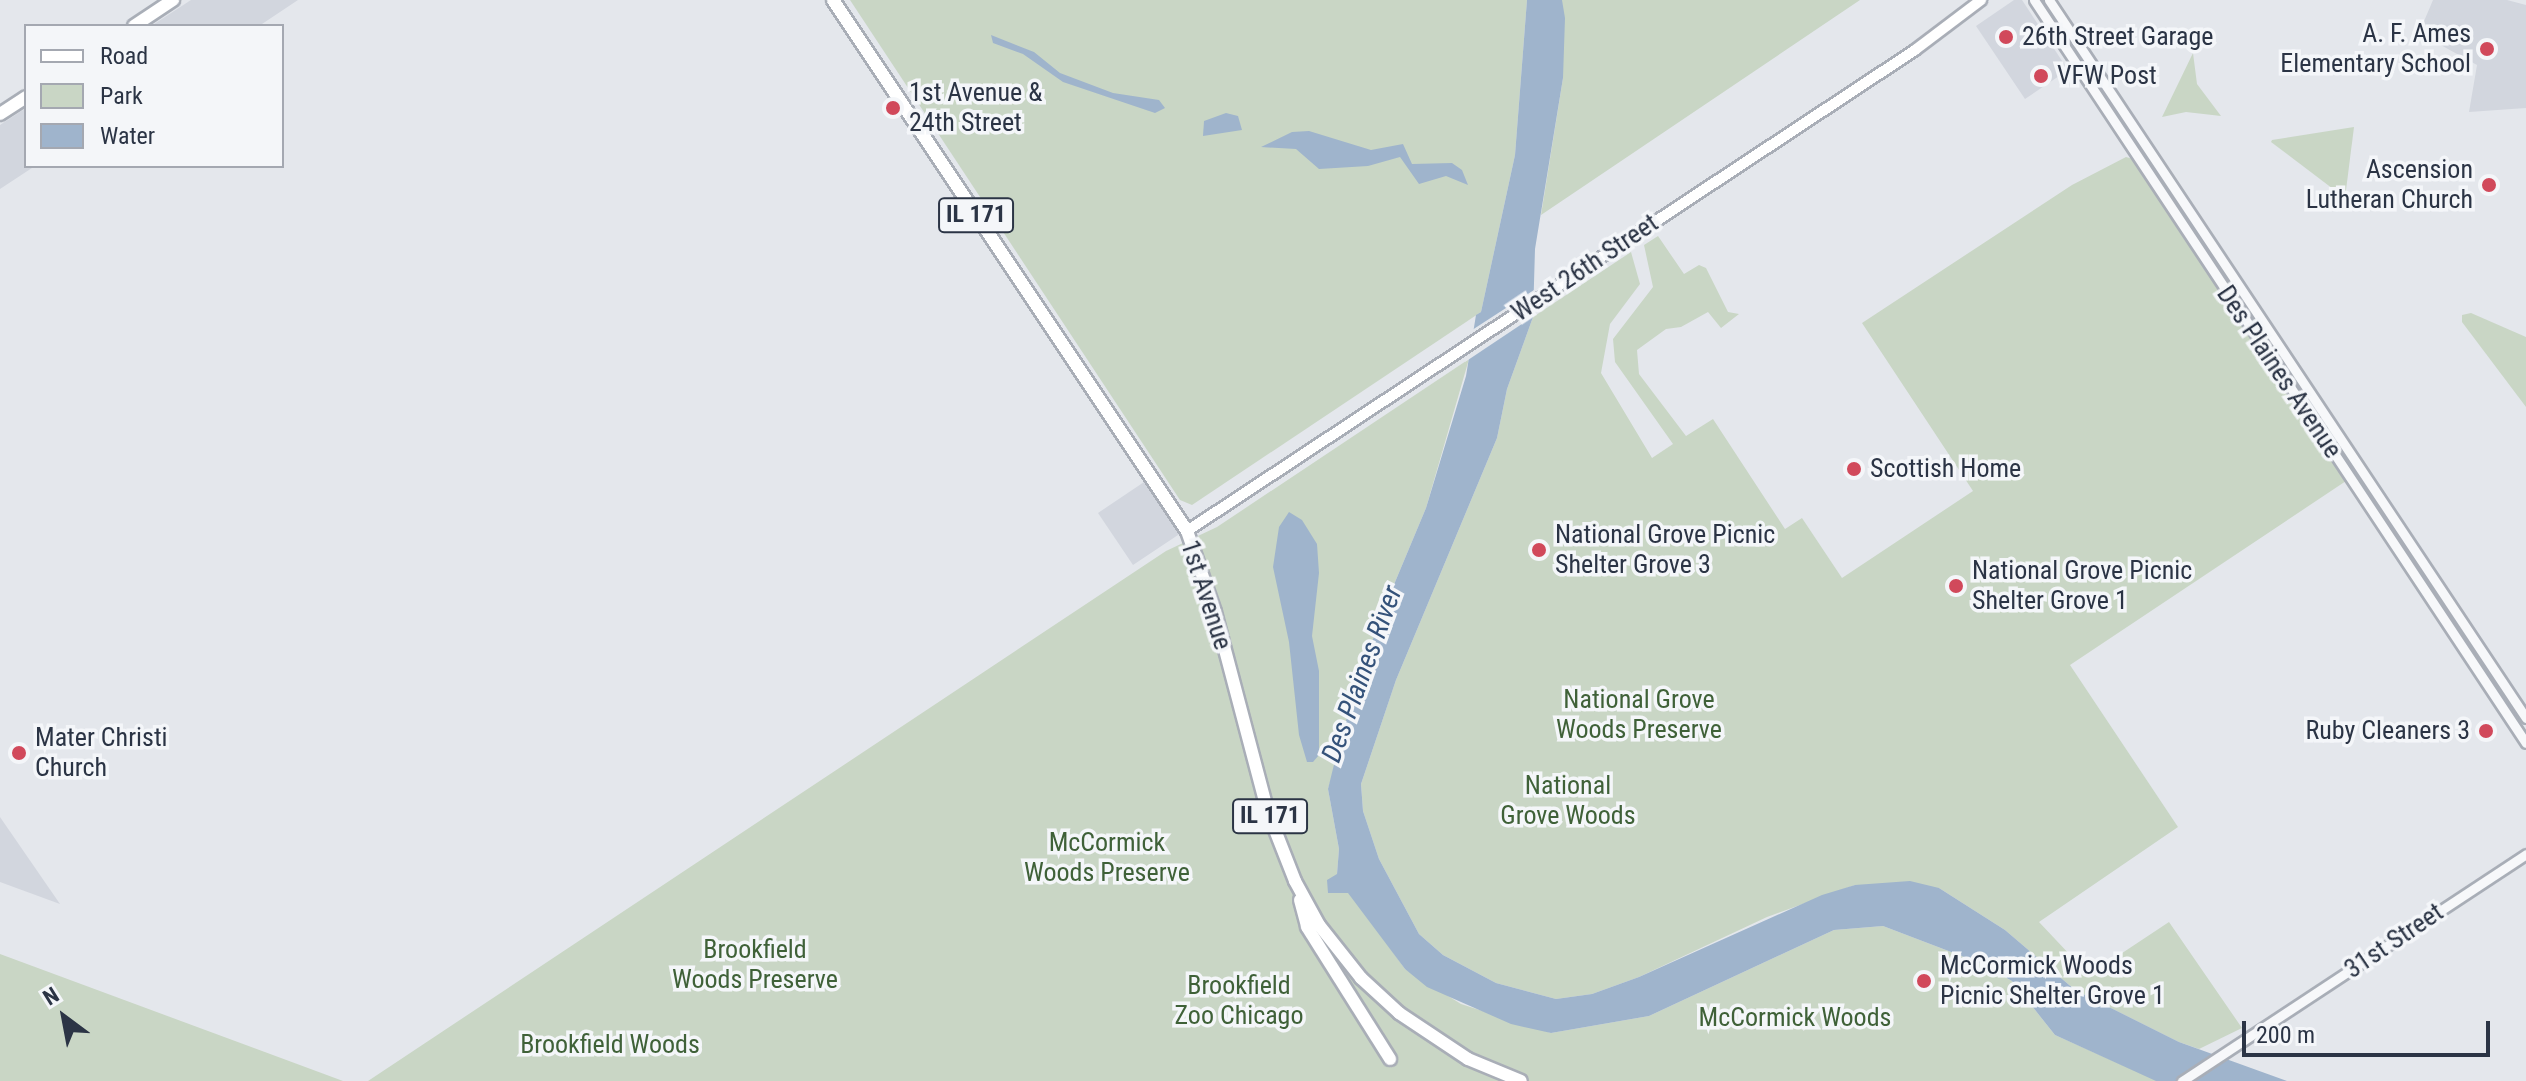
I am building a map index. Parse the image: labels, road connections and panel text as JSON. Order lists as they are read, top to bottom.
{
  "streets": {
    "main road": ["IL 171", "West 26th Street", "1st Avenue"],
    "street": ["Des Plaines Avenue", "31st Street"]
  },
  "crossings": [
    ["West 26th Street", "1st Avenue"]
  ],
  "water": ["Des Plaines River"],
  "parks": [
    "National Grove Woods Preserve",
    "National Grove Woods",
    "McCormick Woods Preserve",
    "Brookfield Woods Preserve",
    "Brookfield Zoo Chicago",
    "McCormick Woods",
    "Brookfield Woods"
  ],
  "places": [
    "26th Street Garage",
    "A. F. Ames Elementary School",
    "VFW Post",
    "1st Avenue & 24th Street",
    "Ascension Lutheran Church",
    "Scottish Home",
    "National Grove Picnic Shelter Grove 3",
    "National Grove Picnic Shelter Grove 1",
    "Ruby Cleaners 3",
    "Mater Christi Church",
    "McCormick Woods Picnic Shelter Grove 1"
  ],
  "legend": ["Road", "Park", "Water"],
  "scale_bar": "200 m",
  "north": "top left"
}
